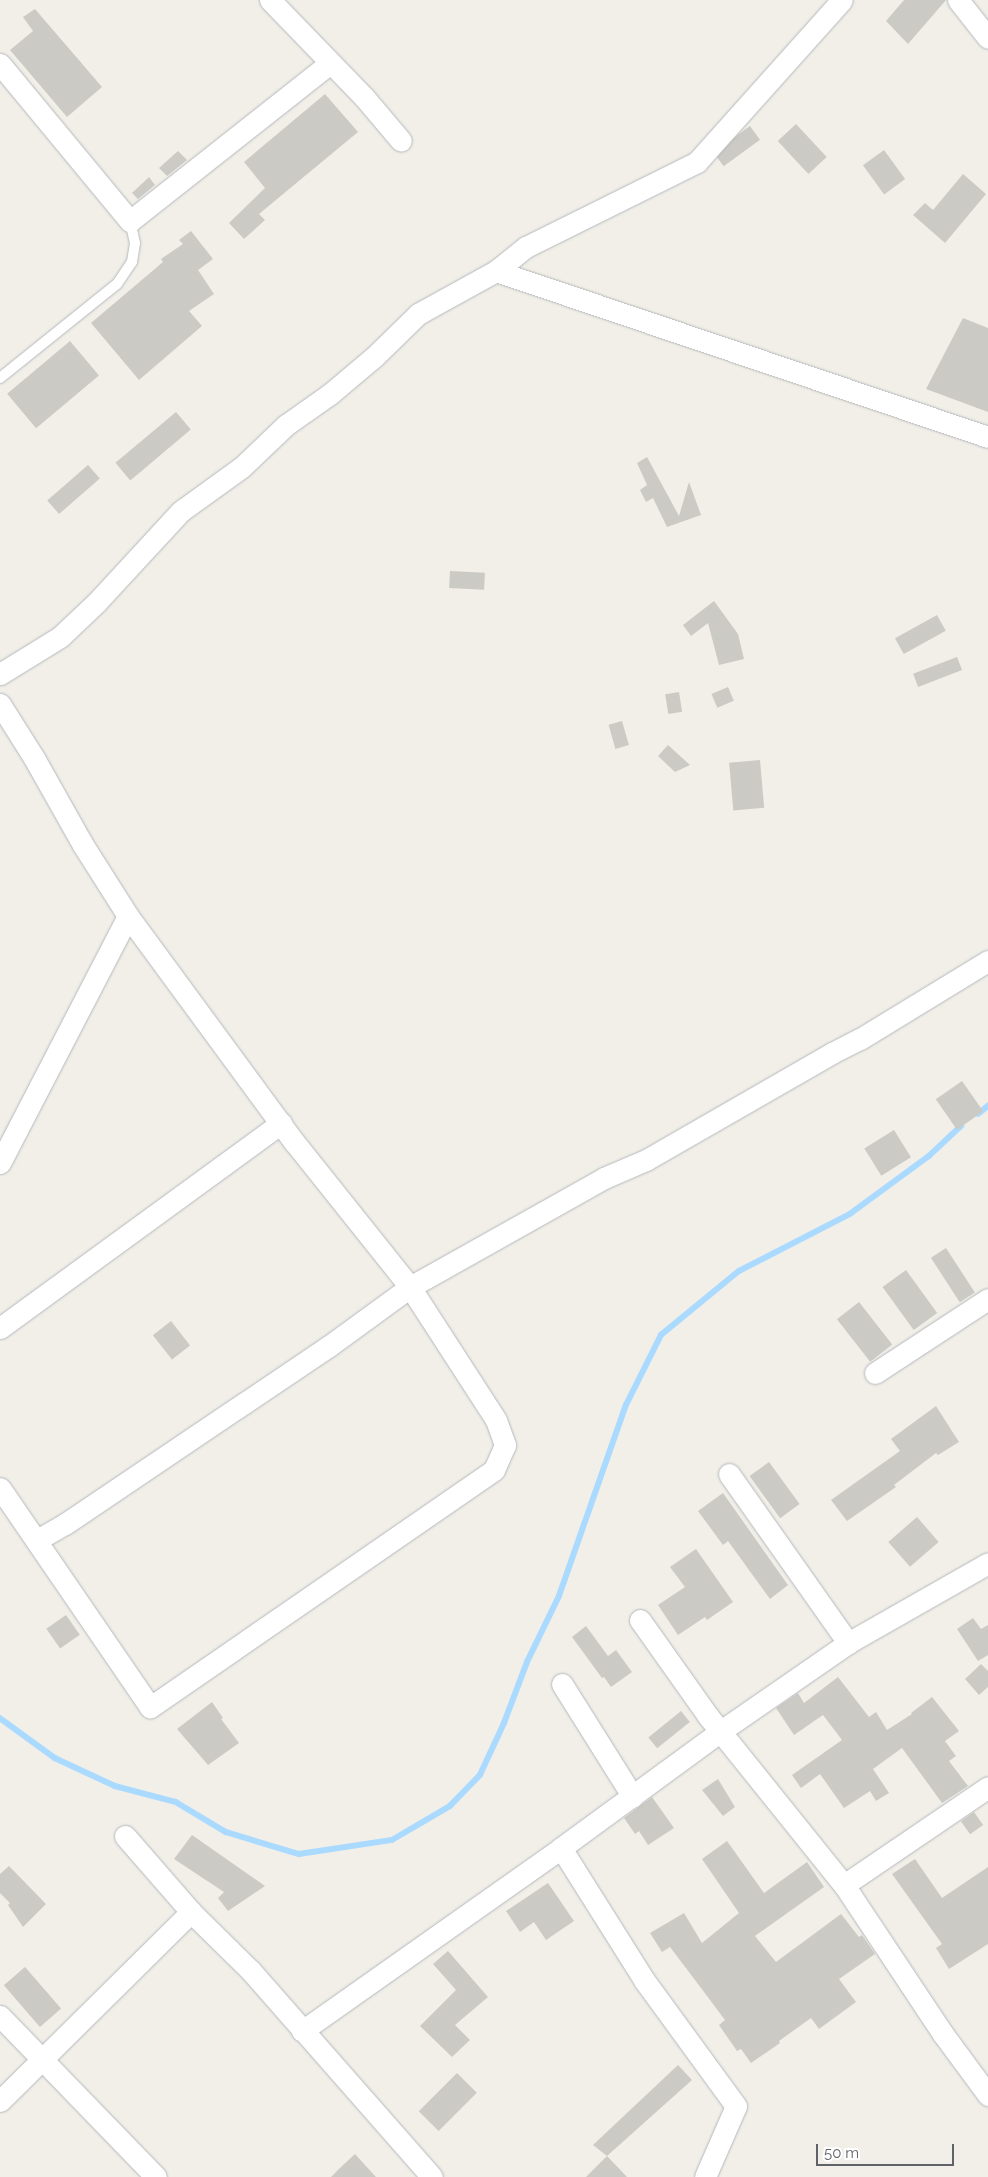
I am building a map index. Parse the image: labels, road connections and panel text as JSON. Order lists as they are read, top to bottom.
{
  "scale_bar": "50 m"
}
